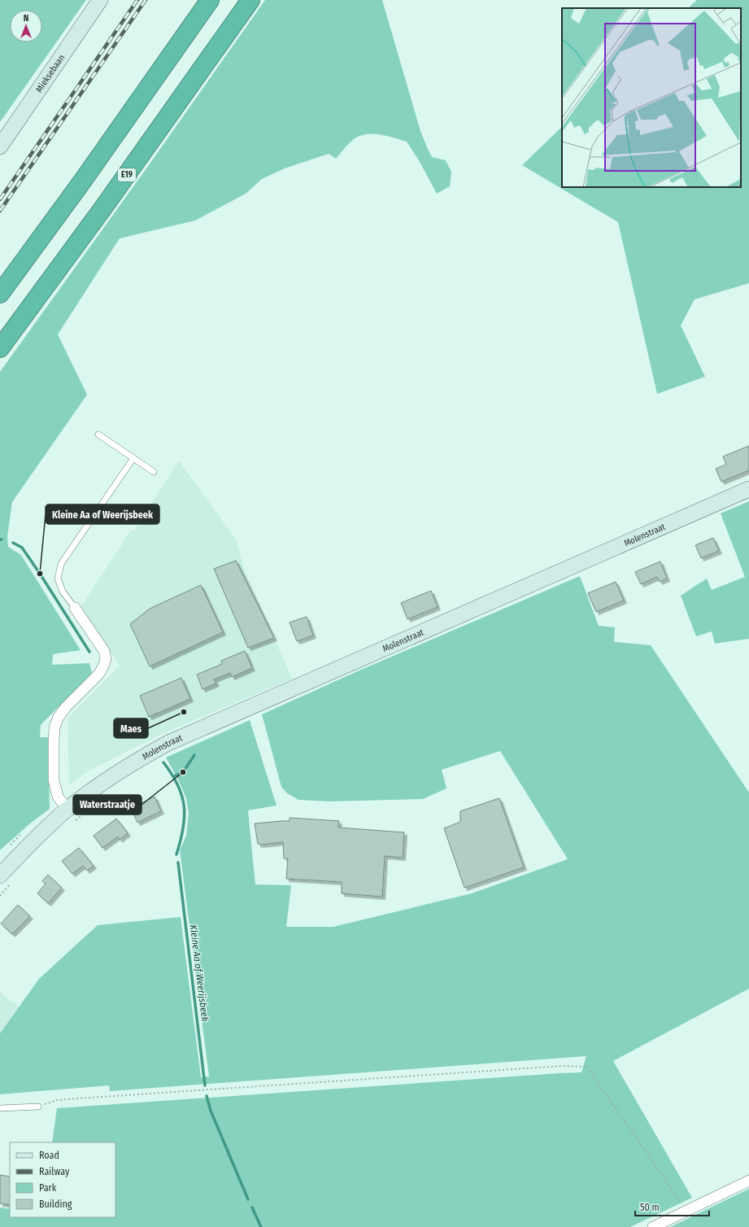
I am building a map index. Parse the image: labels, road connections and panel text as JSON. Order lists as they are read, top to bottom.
{
  "streets": {
    "highway": ["E19"],
    "main road": ["Mieksebaan", "Molenstraat"]
  },
  "water": ["Kleine Aa of Weerijsbeek"],
  "places": ["Kleine Aa of Weerijsbeek", "Maes", "Waterstraatje"],
  "legend": [
    "Road",
    "Railway",
    "Park",
    "Building"
  ],
  "scale_bar": "50 m",
  "north": "top"
}
